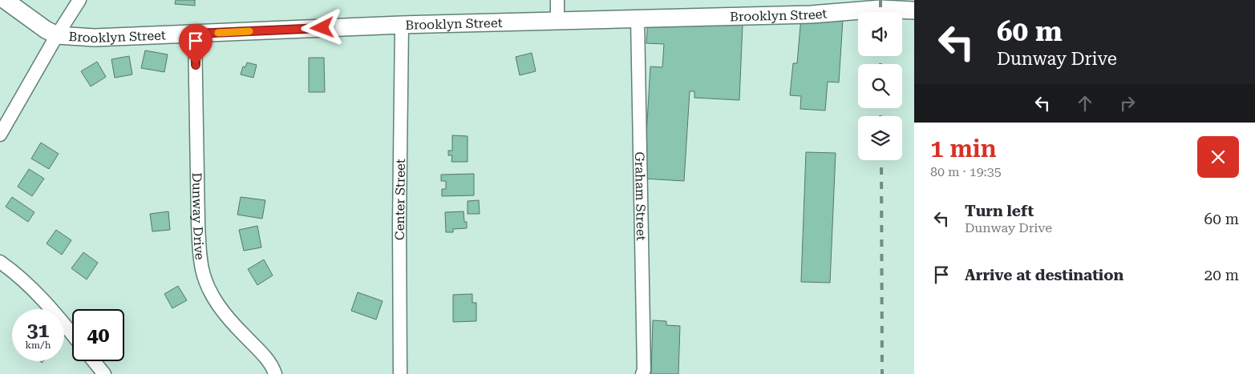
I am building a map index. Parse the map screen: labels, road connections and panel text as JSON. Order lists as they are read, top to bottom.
{
  "streets": {
    "street": [
      "Brooklyn Street",
      "Graham Street",
      "Center Street",
      "Dunway Drive"
    ]
  },
  "crossings": [
    ["Brooklyn Street", "Graham Street"],
    ["Brooklyn Street", "Center Street"],
    ["Brooklyn Street", "Dunway Drive"]
  ],
  "page": {
    "turn": ["60 m", "Dunway Drive"],
    "heading": ["1 min", "80 m · 19:35"],
    "list": [
      {
        "name": "Turn left",
        "note": "Dunway Drive",
        "value": "60 m"
      },
      {
        "name": "Arrive at destination",
        "value": "20 m"
      }
    ],
    "speed": "31 km/h",
    "limit": "40"
  }
}
